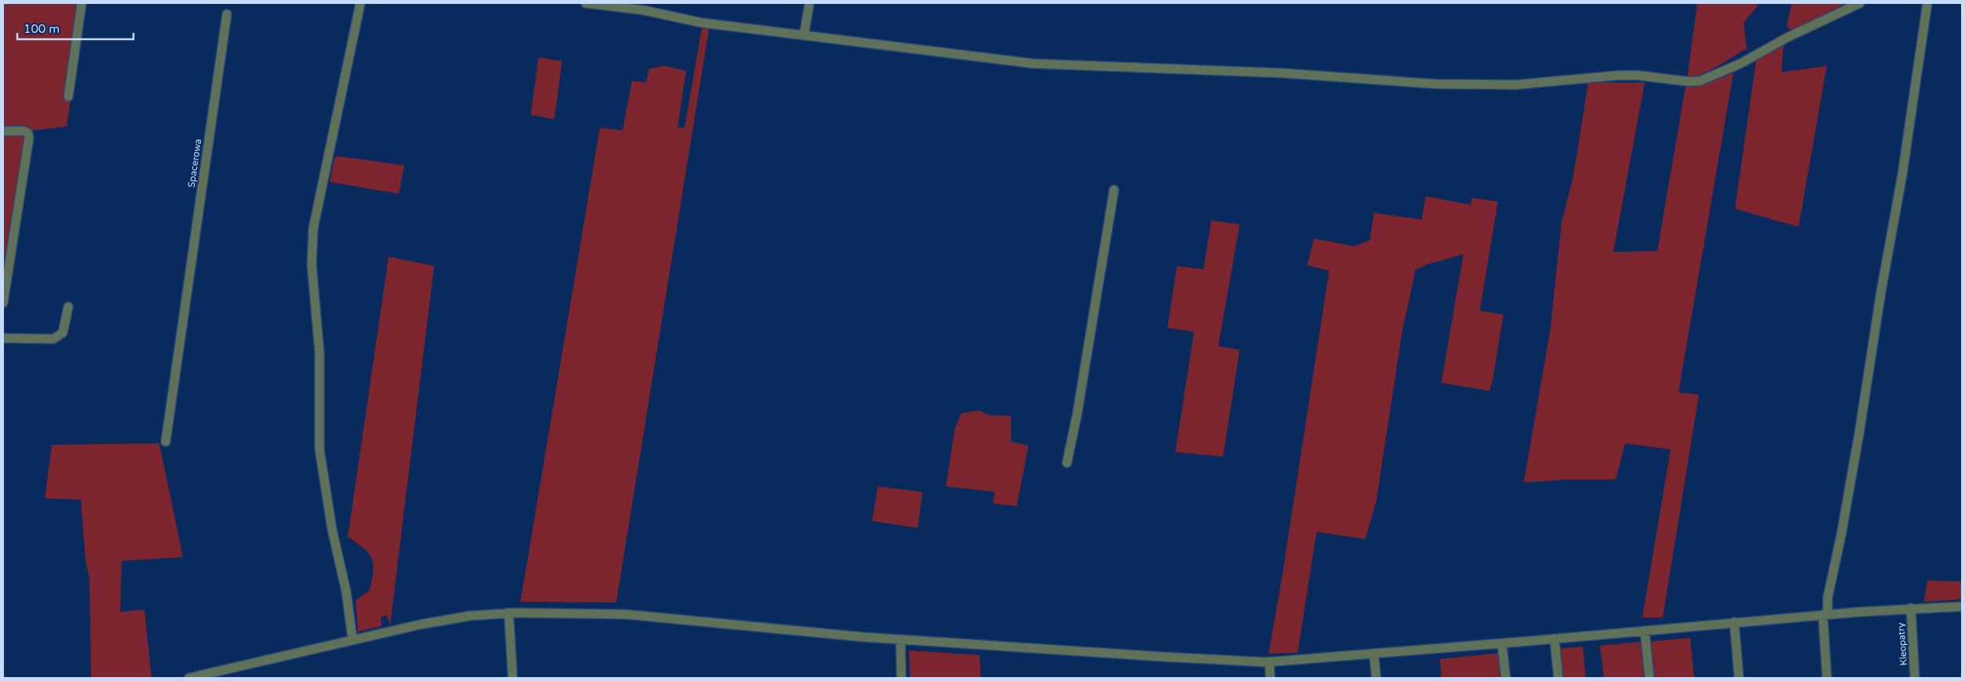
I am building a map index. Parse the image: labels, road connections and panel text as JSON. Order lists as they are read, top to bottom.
{
  "streets": {
    "street": ["Spacerowa", "Kleopatry"]
  },
  "scale_bar": "100 m"
}
